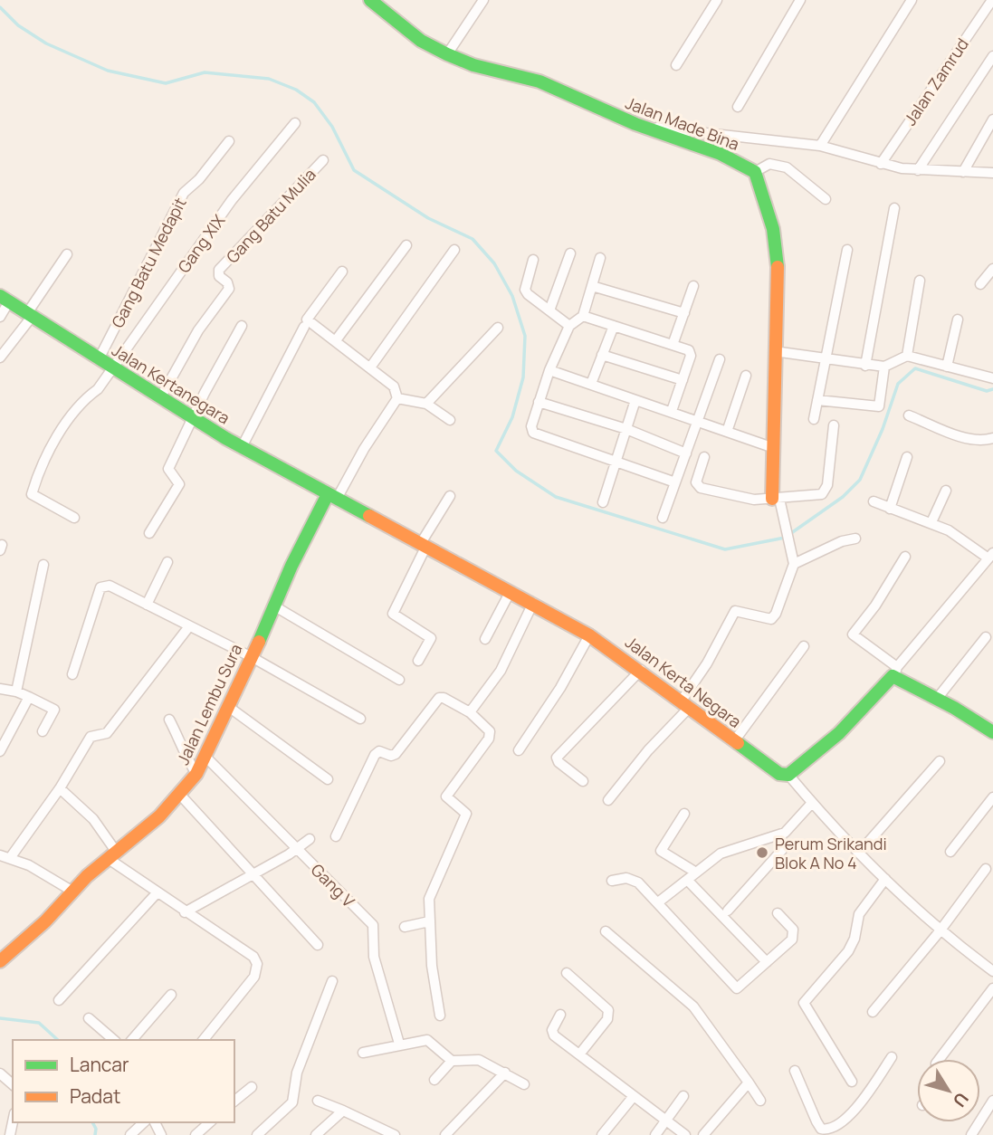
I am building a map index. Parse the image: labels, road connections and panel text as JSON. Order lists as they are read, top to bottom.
{
  "streets": {
    "street": [
      "Jalan Zamrud",
      "Jalan Made Bina",
      "Gang Batu Mulia",
      "Gang XIX",
      "Gang Batu Medapit",
      "Jalan Kertanegara",
      "Jalan Kerta Negara",
      "Jalan Lembu Sura",
      "Gang V"
    ]
  },
  "crossings": [
    ["Gang Batu Mulia", "Jalan Kertanegara"],
    ["Gang XIX", "Jalan Kertanegara"],
    ["Gang Batu Medapit", "Jalan Kertanegara"],
    ["Jalan Kertanegara", "Jalan Kerta Negara"],
    ["Jalan Kertanegara", "Jalan Lembu Sura"],
    ["Jalan Kerta Negara", "Jalan Lembu Sura"],
    ["Jalan Lembu Sura", "Gang V"]
  ],
  "places": ["Perum Srikandi Blok A No 4"],
  "legend": ["Lancar", "Padat"],
  "north": "bottom right"
}
